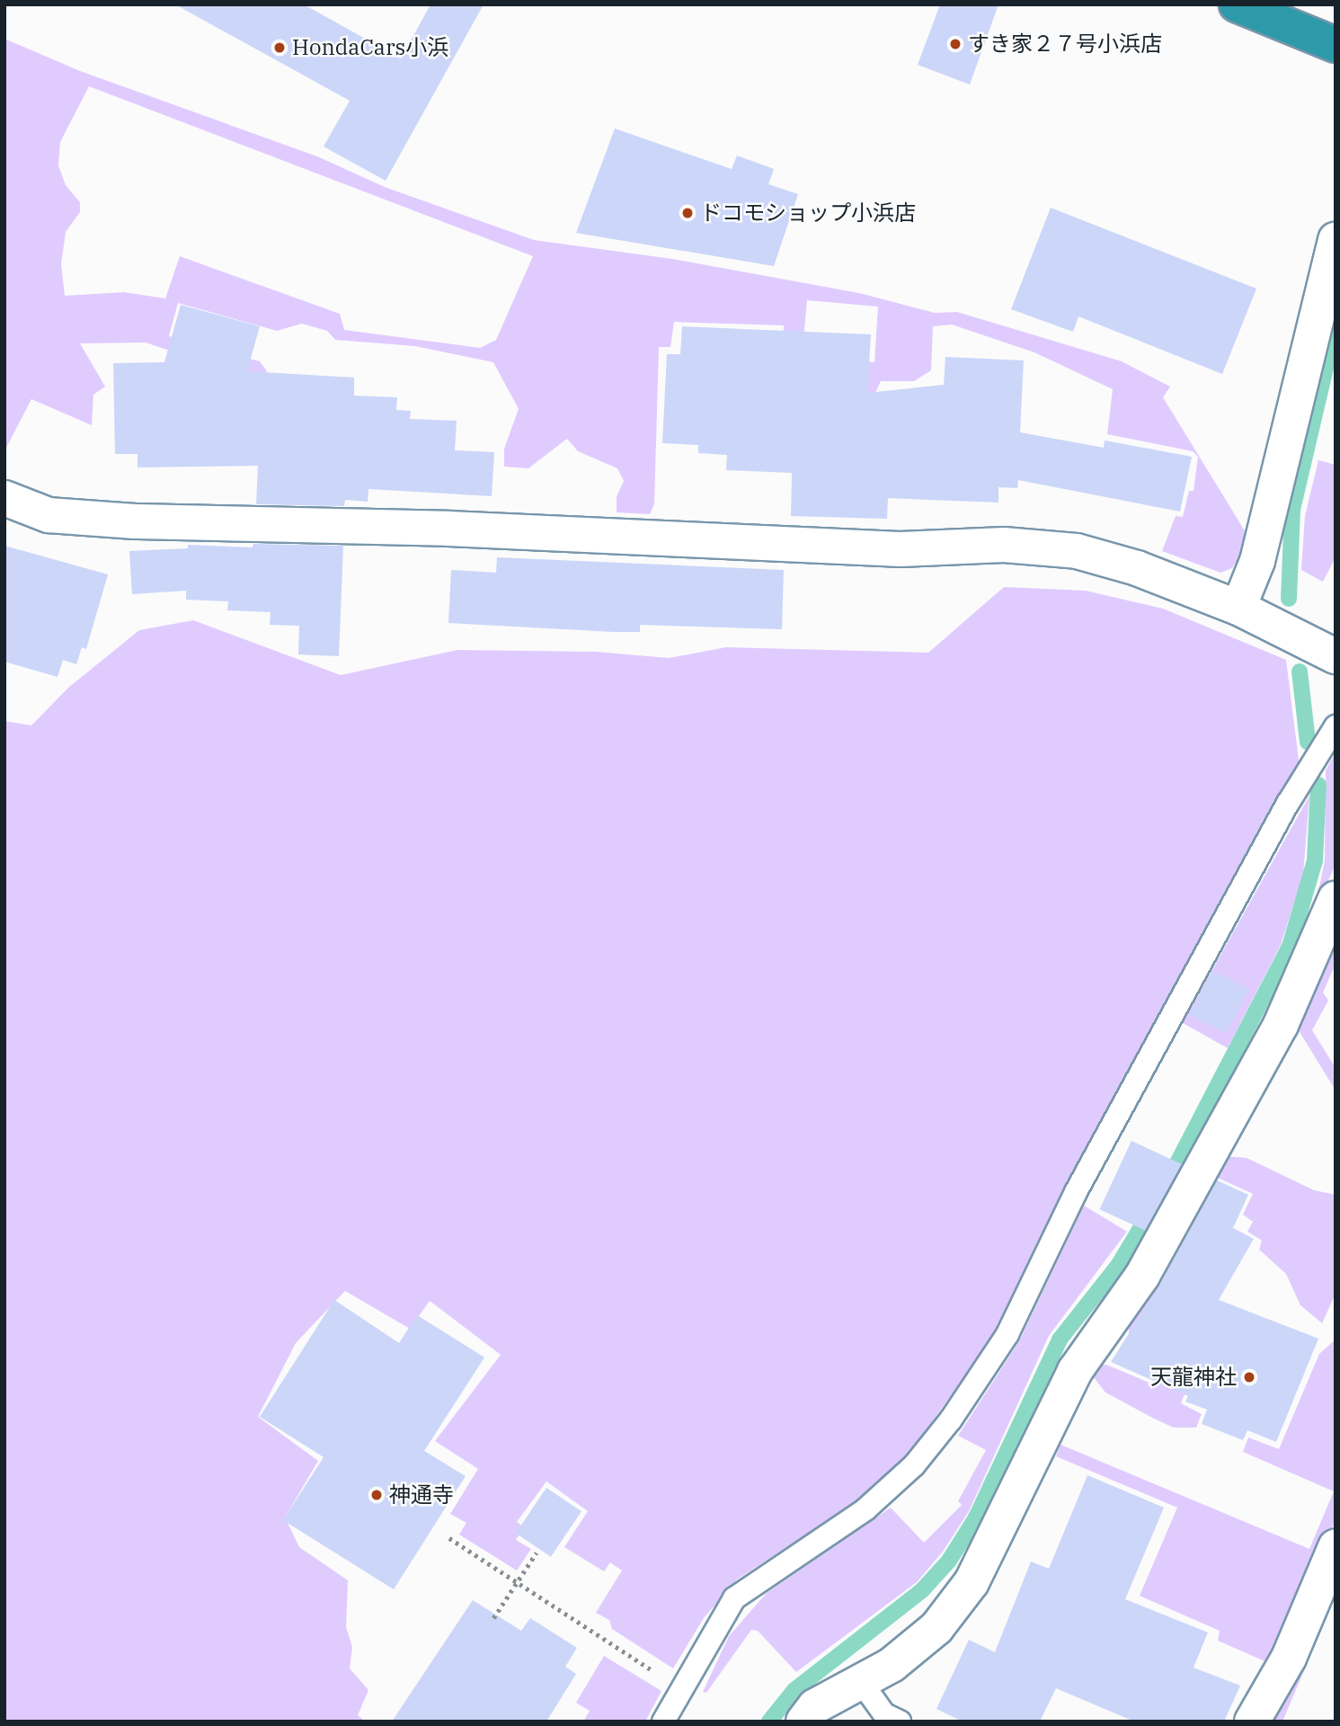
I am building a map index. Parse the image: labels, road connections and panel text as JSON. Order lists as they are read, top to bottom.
{
  "places": [
    "すき家２７号小浜店",
    "HondaCars小浜",
    "ドコモショップ小浜店",
    "天龍神社",
    "神通寺"
  ]
}
